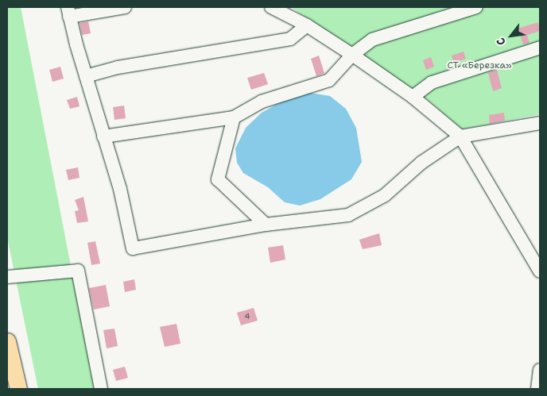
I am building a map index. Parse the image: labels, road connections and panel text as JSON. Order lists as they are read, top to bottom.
{
  "parks": ["СТ «Березка»"],
  "house_numbers": ["4"],
  "north": "bottom left"
}
